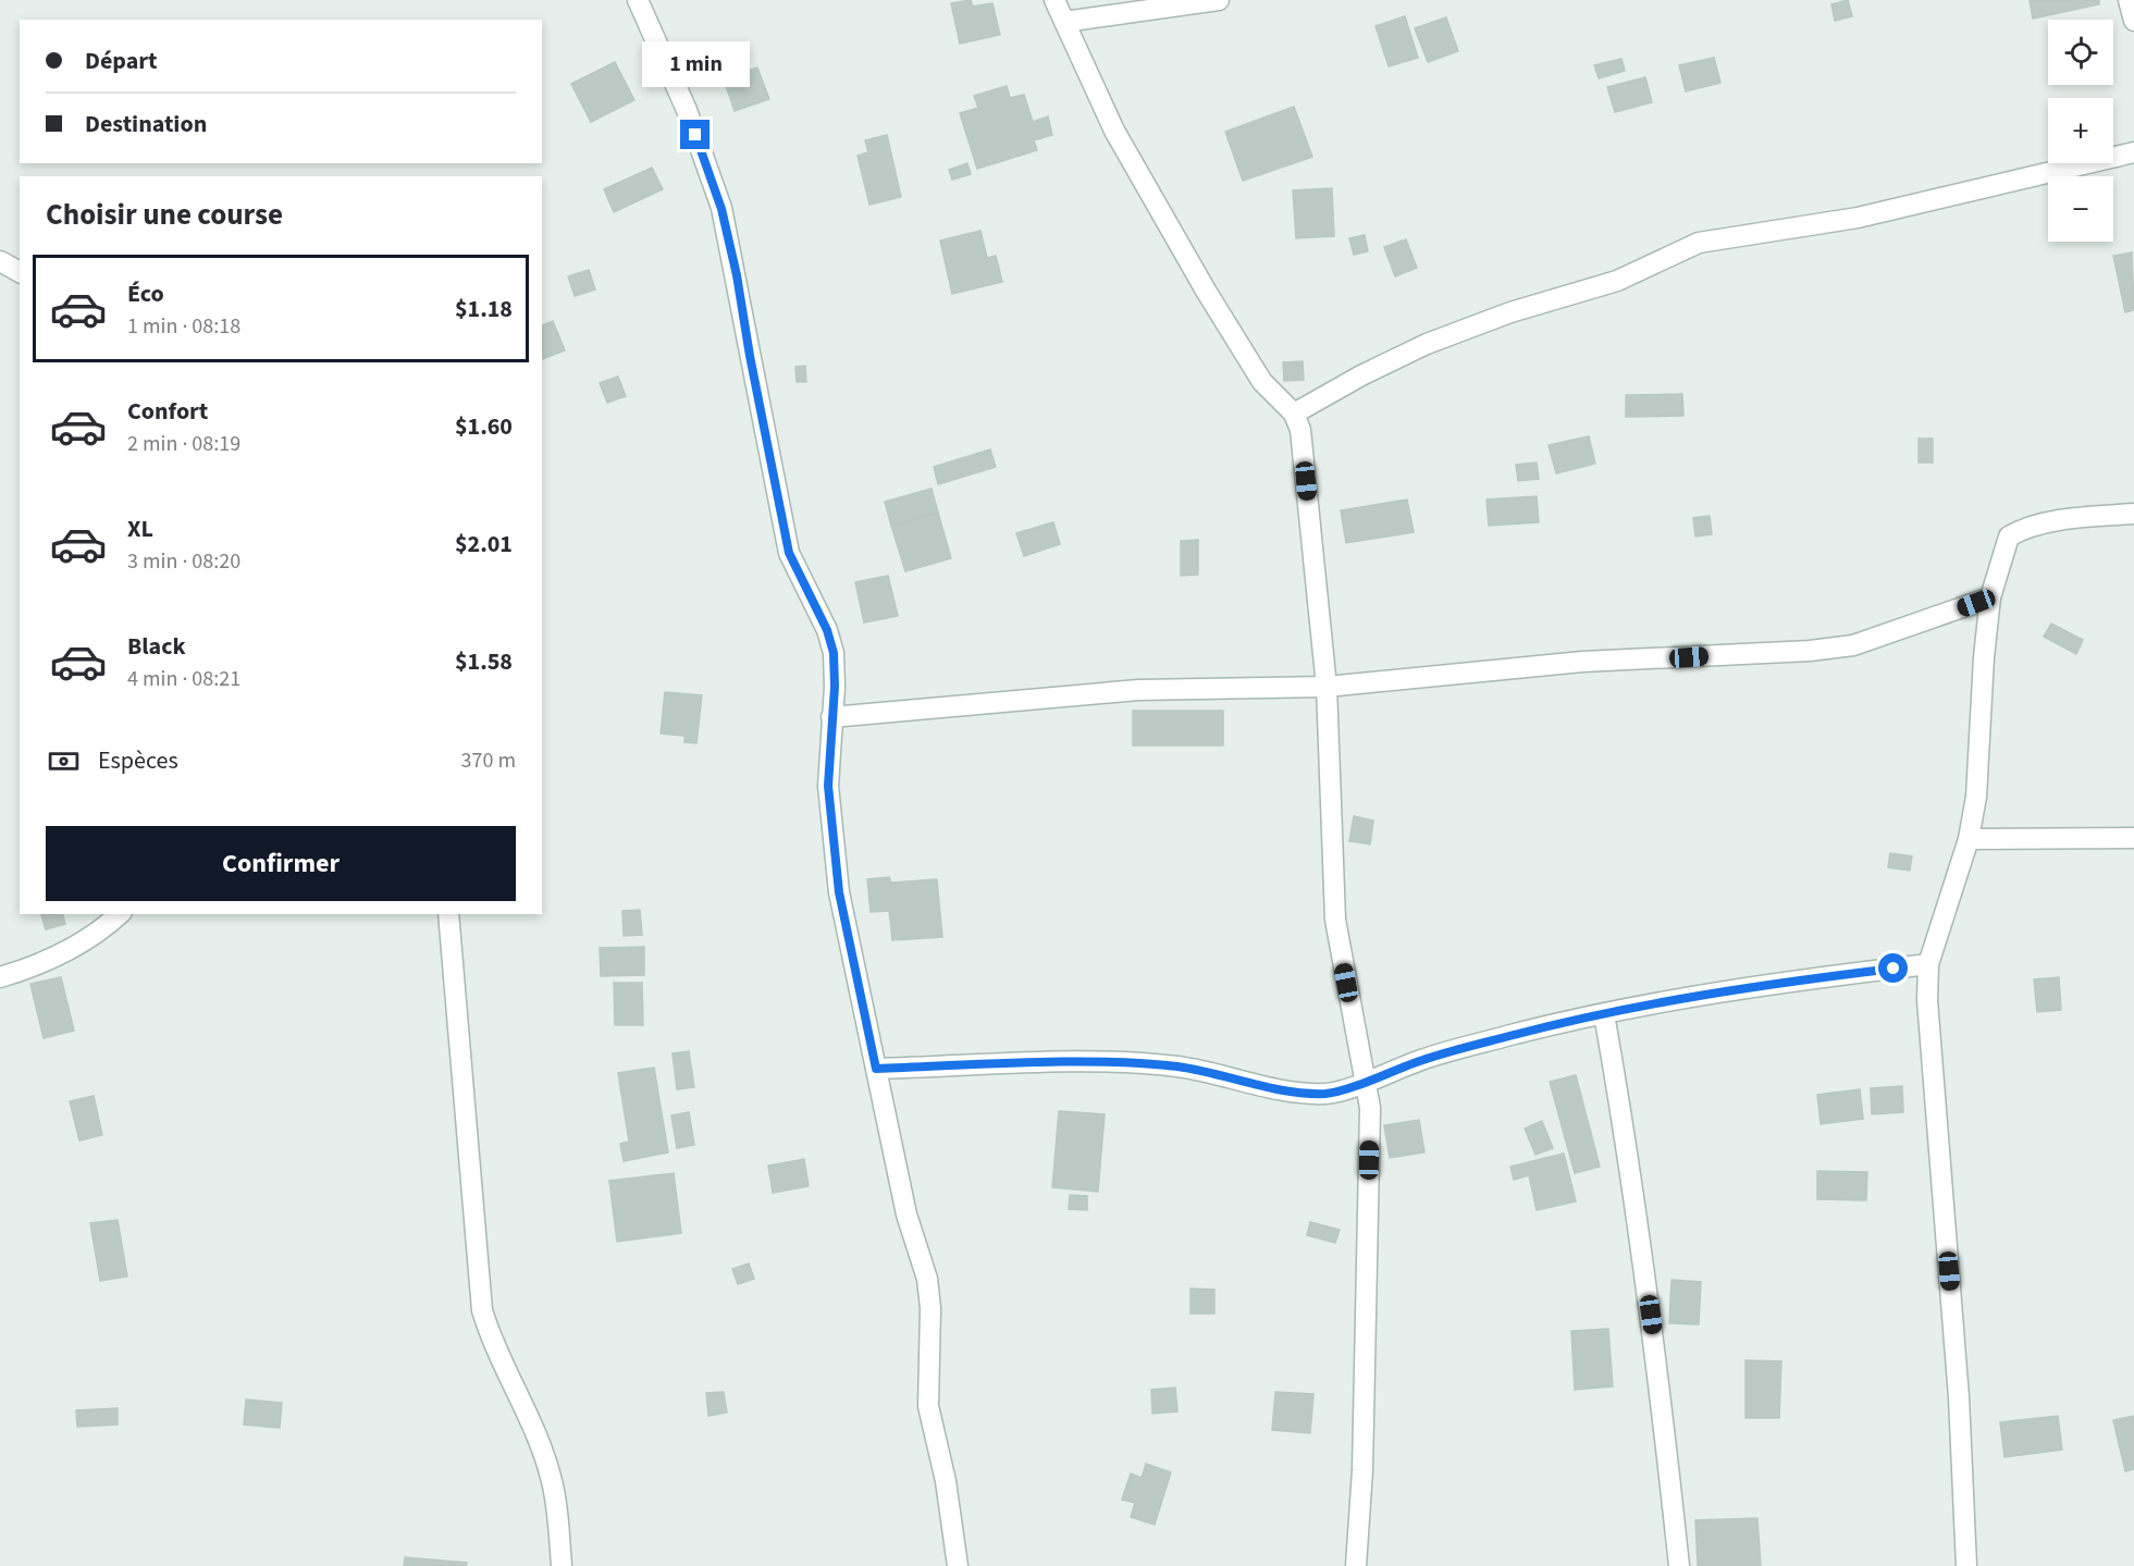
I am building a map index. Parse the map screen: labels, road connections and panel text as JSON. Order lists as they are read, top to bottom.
{
  "page": {
    "map_buttons": ["+", "−"],
    "banner": ["Départ", "Destination"],
    "bubble": "1 min",
    "heading": "Choisir une course",
    "list": [
      {
        "name": "Éco",
        "note": "1 min · 08:18",
        "value": "$1.18"
      },
      {
        "name": "Confort",
        "note": "2 min · 08:19",
        "value": "$1.60"
      },
      {
        "name": "XL",
        "note": "3 min · 08:20",
        "value": "$2.01"
      },
      {
        "name": "Black",
        "note": "4 min · 08:21",
        "value": "$1.58"
      }
    ],
    "pay": ["Espèces", "370 m"],
    "buttons": "Confirmer"
  }
}
